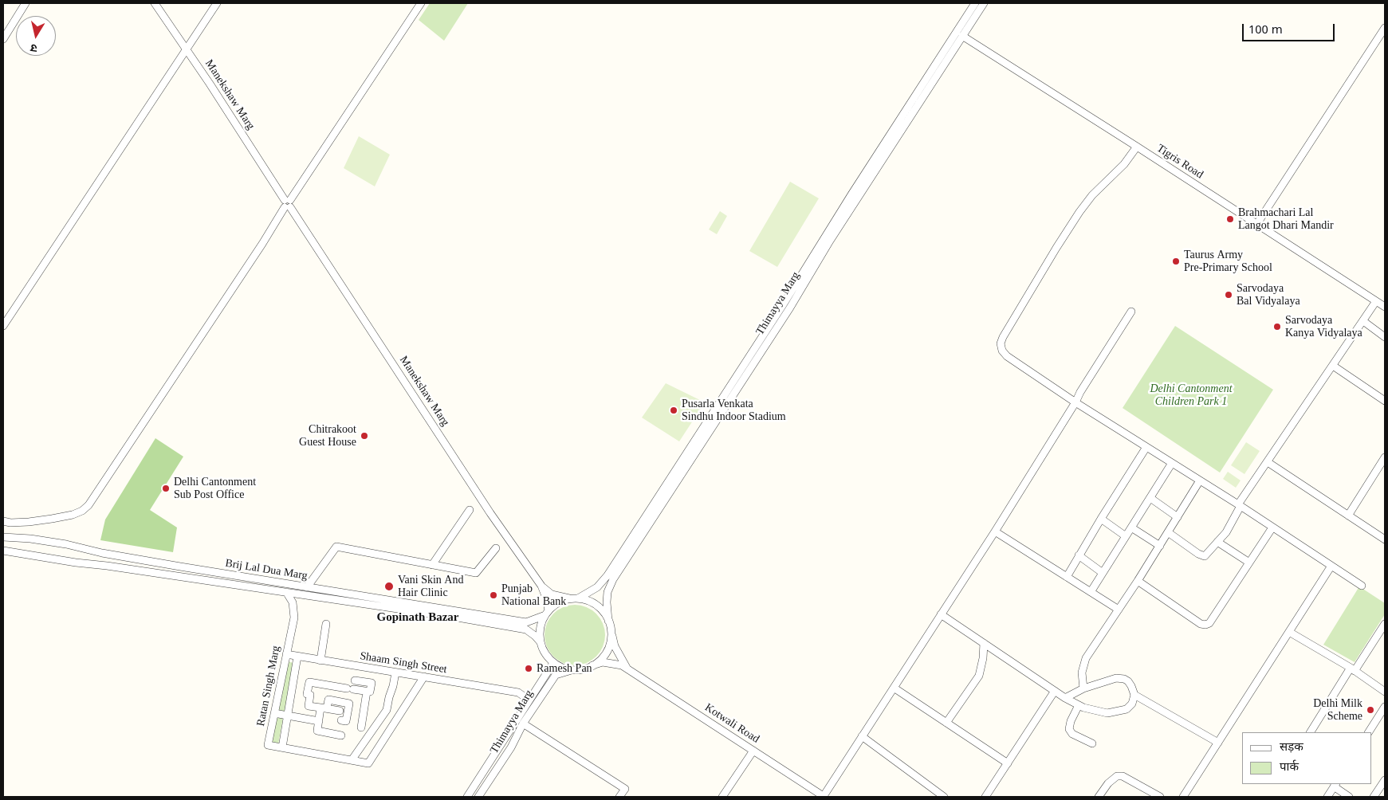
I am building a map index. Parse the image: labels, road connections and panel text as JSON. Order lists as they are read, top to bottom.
{
  "streets": {
    "street": [
      "Manekshaw Marg",
      "Tigris Road",
      "Thimayya Marg",
      "Brij Lal Dua Marg",
      "Shaam Singh Street",
      "Ratan Singh Marg",
      "Kotwali Road"
    ]
  },
  "crossings": [
    ["Manekshaw Marg", "Thimayya Marg"],
    ["Tigris Road", "Thimayya Marg"],
    ["Thimayya Marg", "Shaam Singh Street"],
    ["Brij Lal Dua Marg", "Ratan Singh Marg"],
    ["Shaam Singh Street", "Ratan Singh Marg"]
  ],
  "districts": ["Gopinath Bazar"],
  "parks": ["Delhi Cantonment Children Park 1"],
  "places": [
    "Brahmachari Lal Langot Dhari Mandir",
    "Taurus Army Pre-Primary School",
    "Sarvodaya Bal Vidyalaya",
    "Sarvodaya Kanya Vidyalaya",
    "Pusarla Venkata Sindhu Indoor Stadium",
    "Chitrakoot Guest House",
    "Delhi Cantonment Sub Post Office",
    "Vani Skin And Hair Clinic",
    "Punjab National Bank",
    "Ramesh Pan",
    "Delhi Milk Scheme"
  ],
  "legend": ["सड़क", "पार्क"],
  "scale_bar": "100 m",
  "north": "bottom"
}
